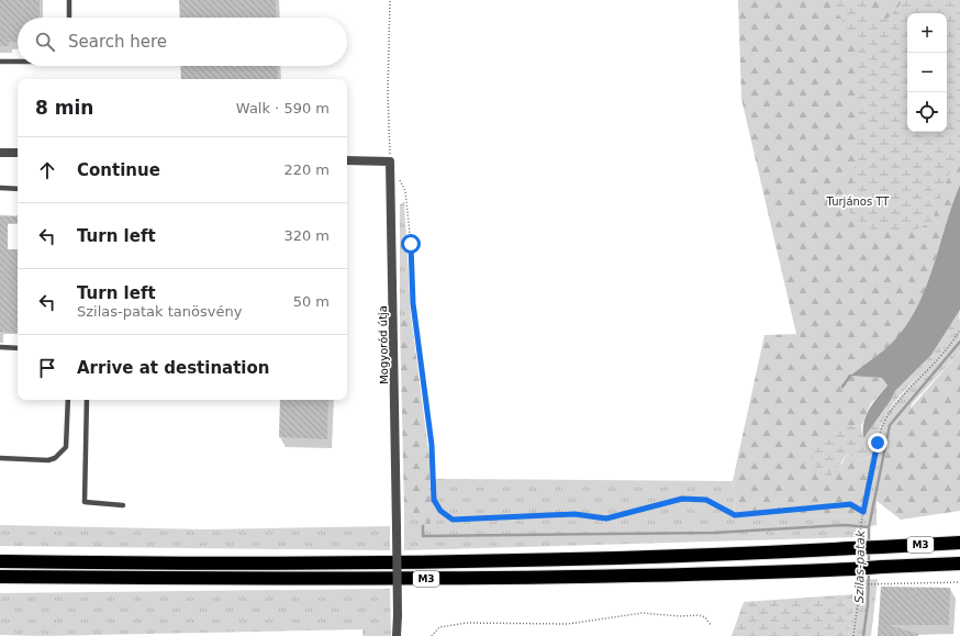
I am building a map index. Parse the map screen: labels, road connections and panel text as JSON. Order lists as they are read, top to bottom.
{
  "streets": {
    "highway": ["M3"],
    "street": ["Mogyoród útja"]
  },
  "water": ["Szilas-patak"],
  "parks": ["Turjános TT"],
  "page": {
    "map_buttons": ["+", "−"],
    "search": "Search here",
    "heading": ["8 min", "Walk · 590 m"],
    "list": [
      ["Continue", "220 m"],
      ["Turn left", "320 m"],
      ["Turn left", "Szilas-patak tanösvény", "50 m"],
      "Arrive at destination"
    ]
  }
}
